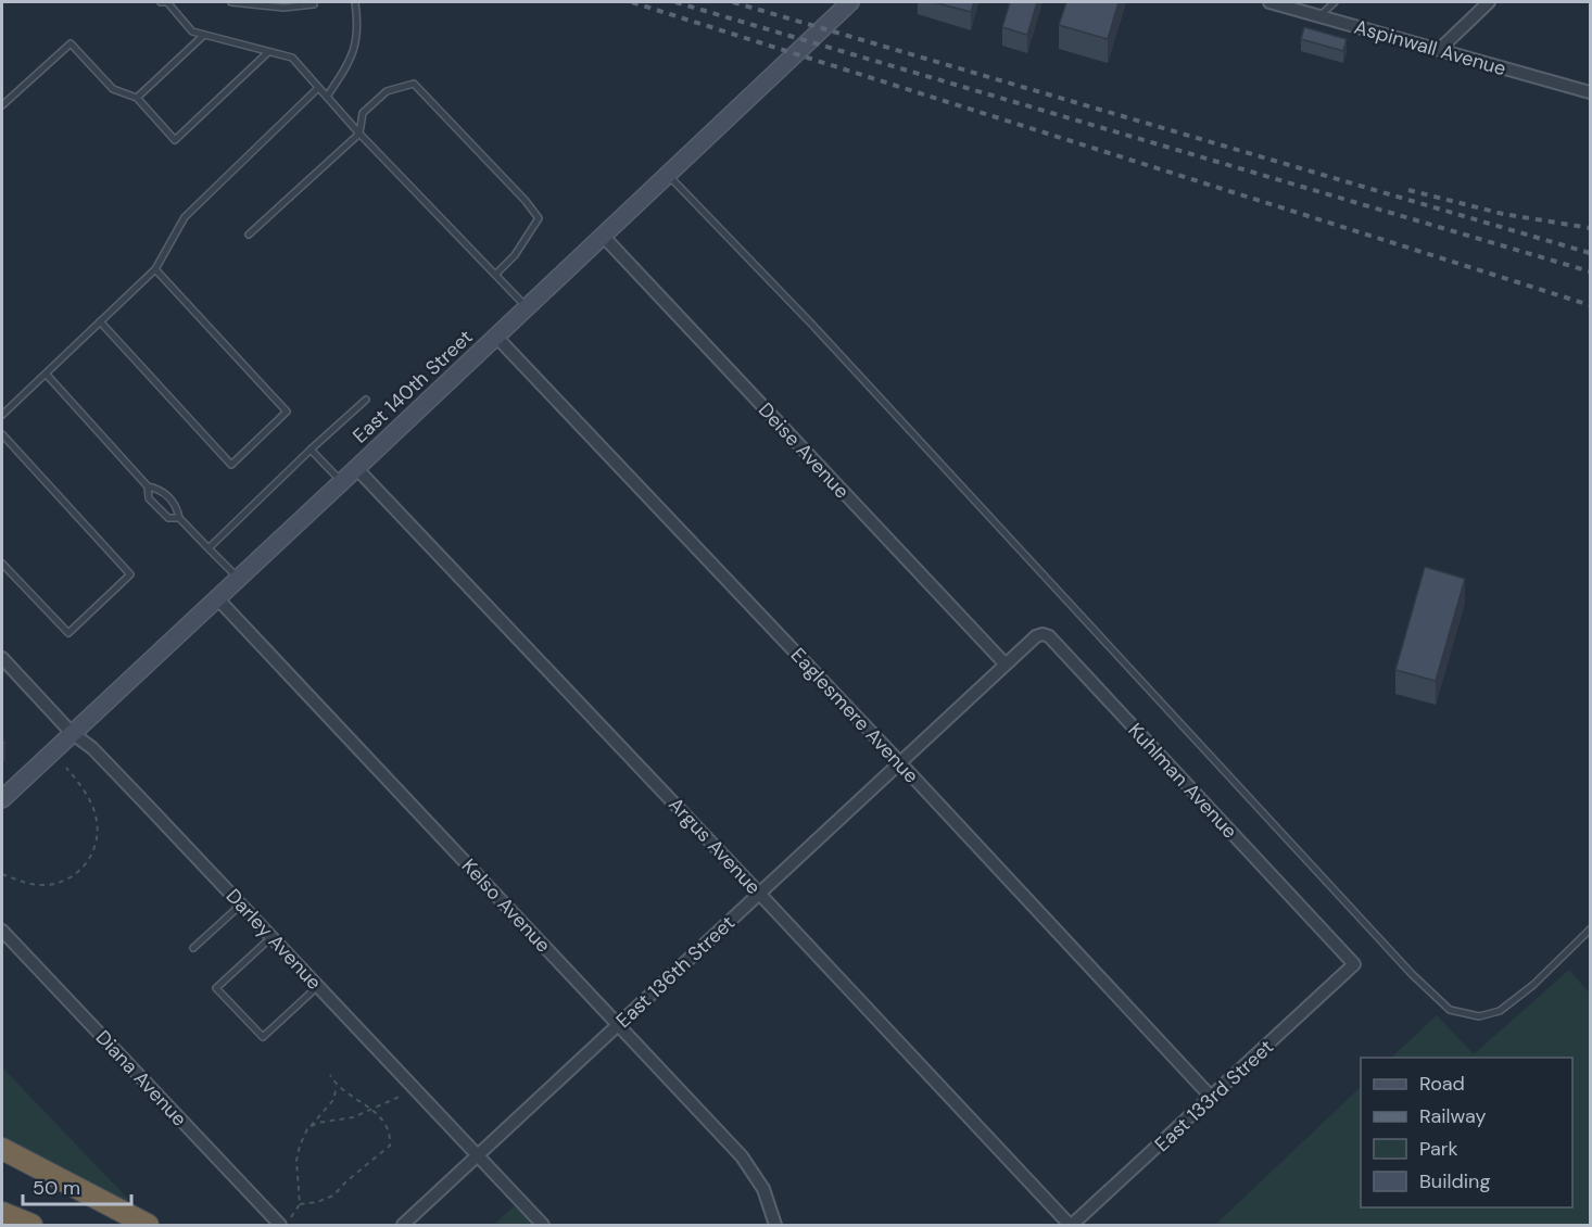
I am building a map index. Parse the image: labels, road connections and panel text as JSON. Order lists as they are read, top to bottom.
{
  "streets": {
    "street": [
      "Aspinwall Avenue",
      "East 140th Street",
      "Deise Avenue",
      "Eaglesmere Avenue",
      "Kuhlman Avenue",
      "Argus Avenue",
      "Kelso Avenue",
      "Darley Avenue",
      "East 136th Street",
      "Diana Avenue",
      "East 133rd Street"
    ]
  },
  "crossings": [
    ["East 140th Street", "Deise Avenue"],
    ["East 140th Street", "Eaglesmere Avenue"],
    ["East 140th Street", "Argus Avenue"],
    ["East 140th Street", "Kelso Avenue"],
    ["East 140th Street", "Darley Avenue"],
    ["Deise Avenue", "Kuhlman Avenue"],
    ["Deise Avenue", "East 136th Street"],
    ["Eaglesmere Avenue", "East 136th Street"],
    ["Eaglesmere Avenue", "East 133rd Street"],
    ["Kuhlman Avenue", "East 136th Street"],
    ["Kuhlman Avenue", "East 133rd Street"],
    ["Argus Avenue", "East 136th Street"],
    ["Argus Avenue", "East 133rd Street"],
    ["Kelso Avenue", "East 136th Street"],
    ["Darley Avenue", "East 136th Street"]
  ],
  "legend": [
    "Road",
    "Railway",
    "Park",
    "Building"
  ],
  "scale_bar": "50 m"
}
